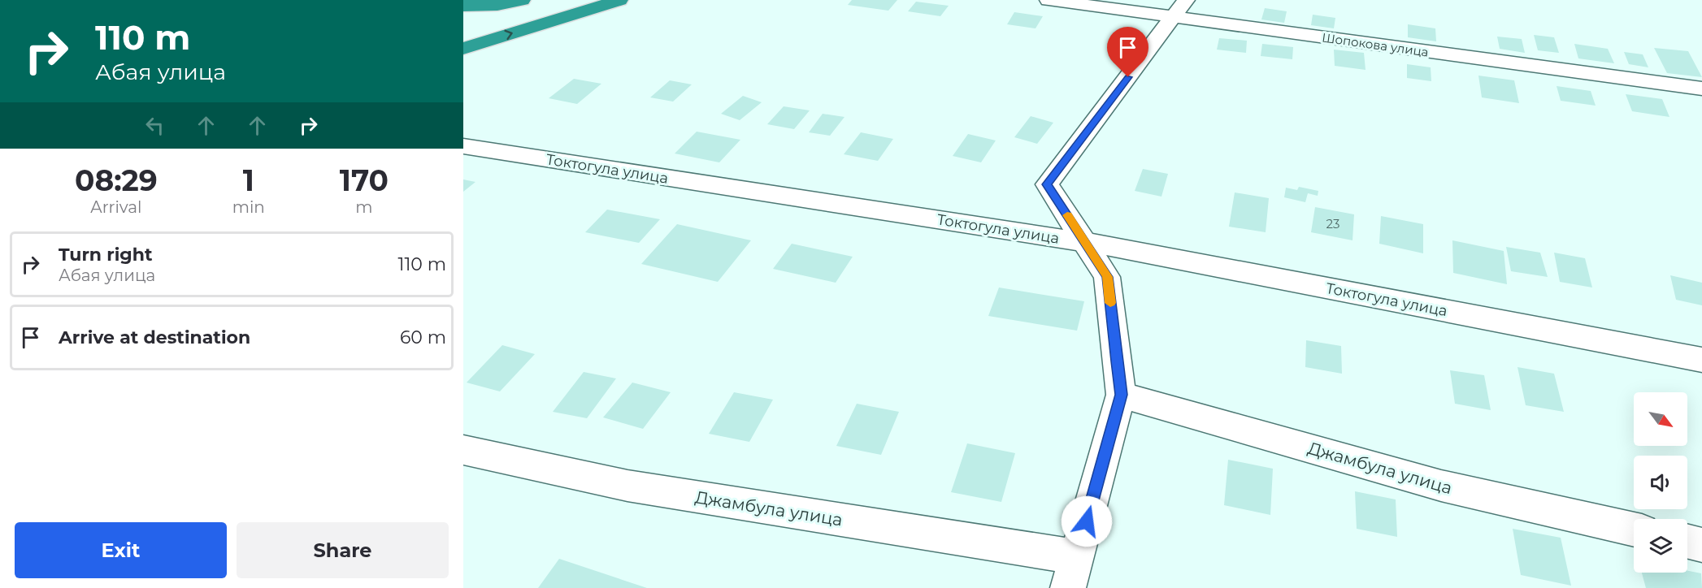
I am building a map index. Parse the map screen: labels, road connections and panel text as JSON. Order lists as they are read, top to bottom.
{
  "streets": {
    "street": ["Шопокова улица", "Токтогула улица", "Джамбула улица"]
  },
  "house_numbers": ["23"],
  "north": "bottom right",
  "page": {
    "turn": ["110 m", "Абая улица"],
    "eta": [
      "08:29",
      "Arrival",
      "1",
      "min",
      "170",
      "m"
    ],
    "list": [
      {
        "name": "Turn right",
        "note": "Абая улица",
        "value": "110 m"
      },
      {
        "name": "Arrive at destination",
        "value": "60 m"
      }
    ],
    "buttons": ["Exit", "Share"]
  }
}
